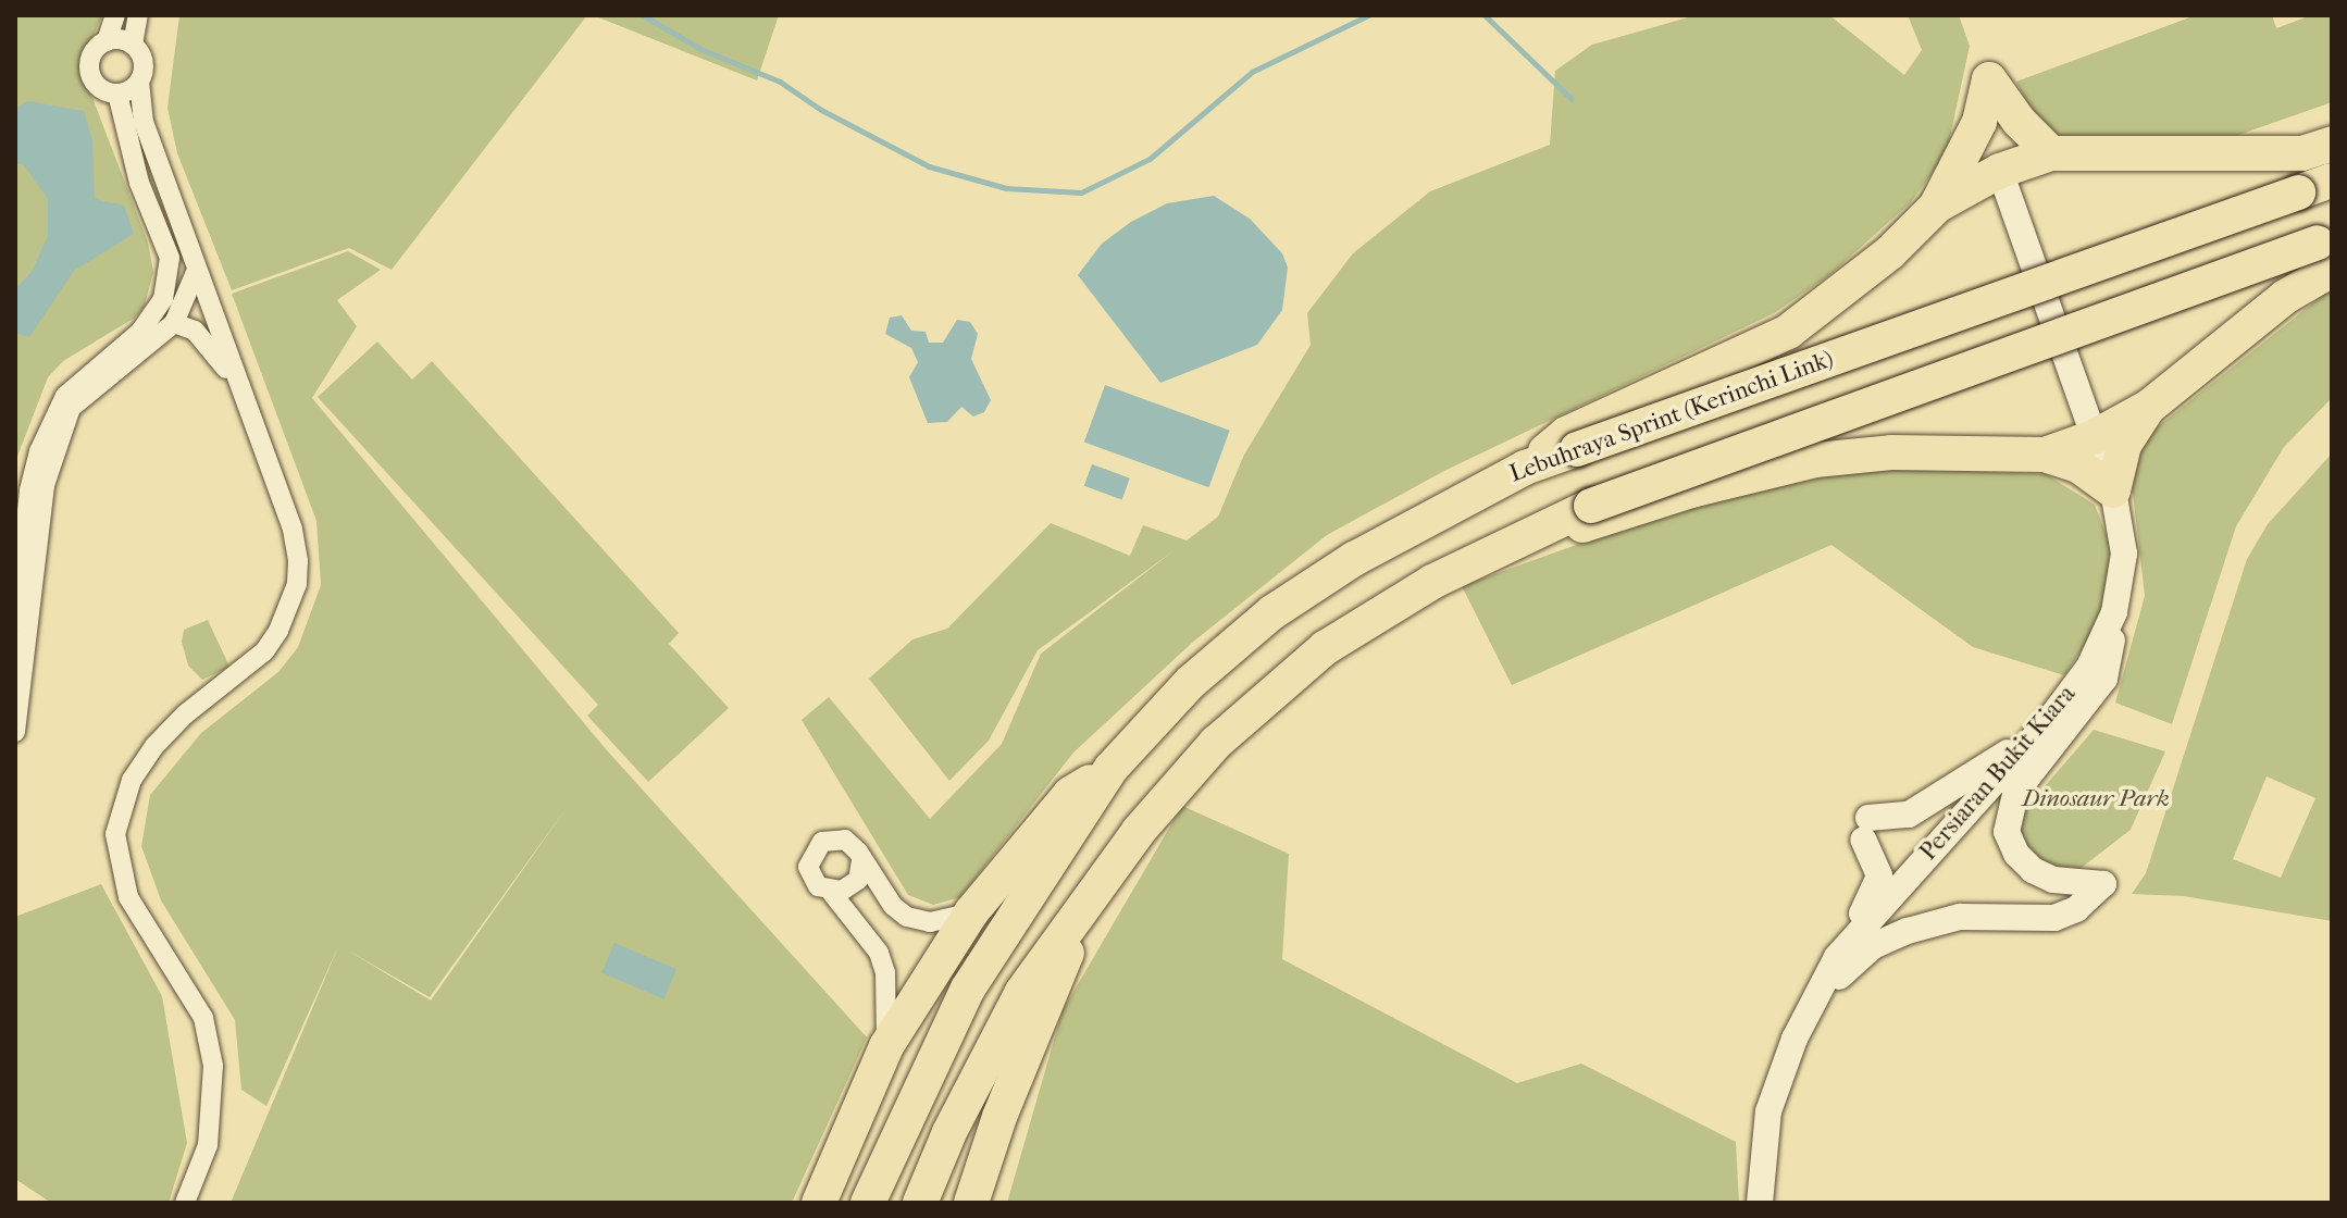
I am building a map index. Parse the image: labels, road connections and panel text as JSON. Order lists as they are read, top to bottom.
{
  "streets": {
    "highway": ["Lebuhraya Sprint (Kerinchi Link)"],
    "street": ["Persiaran Bukit Kiara"]
  },
  "parks": ["Dinosaur Park"]
}
